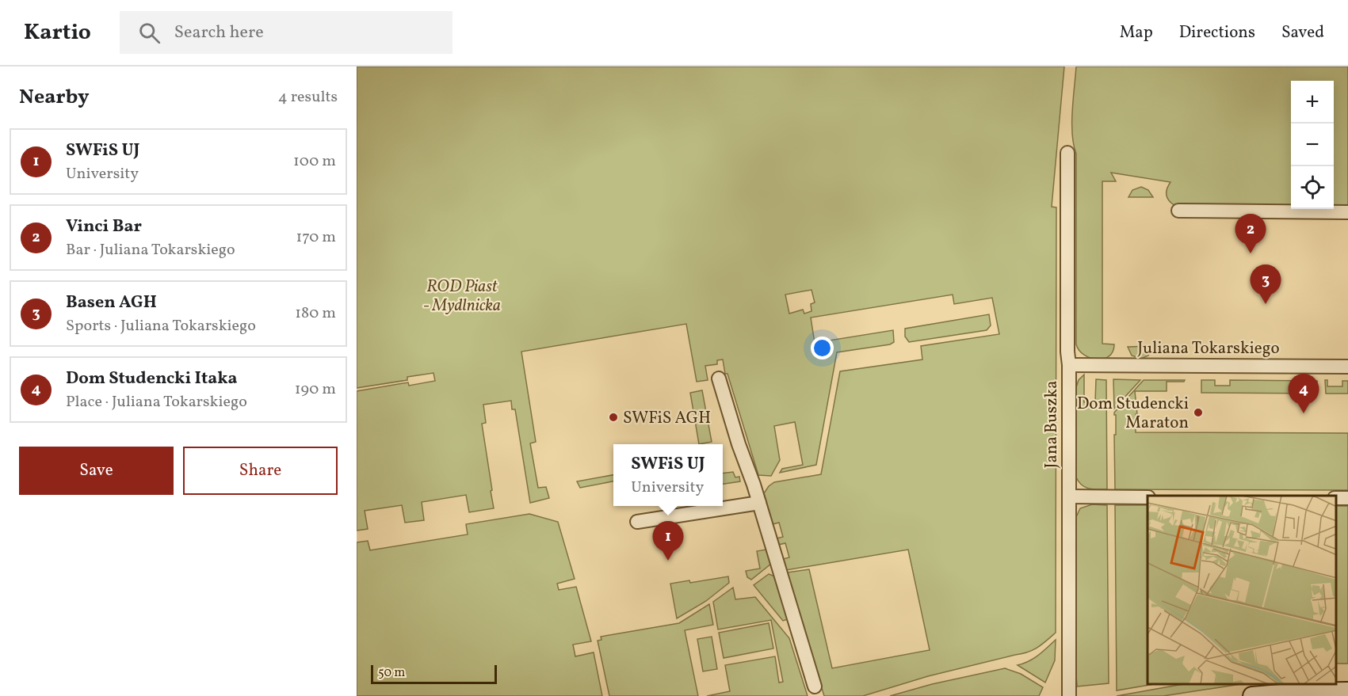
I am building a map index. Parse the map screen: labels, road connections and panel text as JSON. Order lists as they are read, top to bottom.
{
  "streets": {
    "street": ["Juliana Tokarskiego", "Jana Buszka"]
  },
  "crossings": [
    ["Juliana Tokarskiego", "Jana Buszka"]
  ],
  "parks": ["ROD Piast - Mydlnicka"],
  "places": ["Dom Studencki Maraton", "SWFiS AGH"],
  "scale_bar": "50 m",
  "page": {
    "header": "Kartio",
    "search": "Search here",
    "nav": ["Map", "Directions", "Saved"],
    "heading": ["Nearby", "4 results"],
    "map_buttons": ["+", "−"],
    "list": [
      {
        "mark": "1",
        "name": "SWFiS UJ",
        "note": "University",
        "value": "100 m"
      },
      {
        "mark": "2",
        "name": "Vinci Bar",
        "note": "Bar · Juliana Tokarskiego",
        "value": "170 m"
      },
      {
        "mark": "3",
        "name": "Basen AGH",
        "note": "Sports · Juliana Tokarskiego",
        "value": "180 m"
      },
      {
        "mark": "4",
        "name": "Dom Studencki Itaka",
        "note": "Place · Juliana Tokarskiego",
        "value": "190 m"
      }
    ],
    "pins": [
      "2",
      "3",
      "4",
      "1"
    ],
    "buttons": ["Save", "Share"],
    "popup": ["SWFiS UJ", "University"],
    "scale": "50 m"
  }
}
